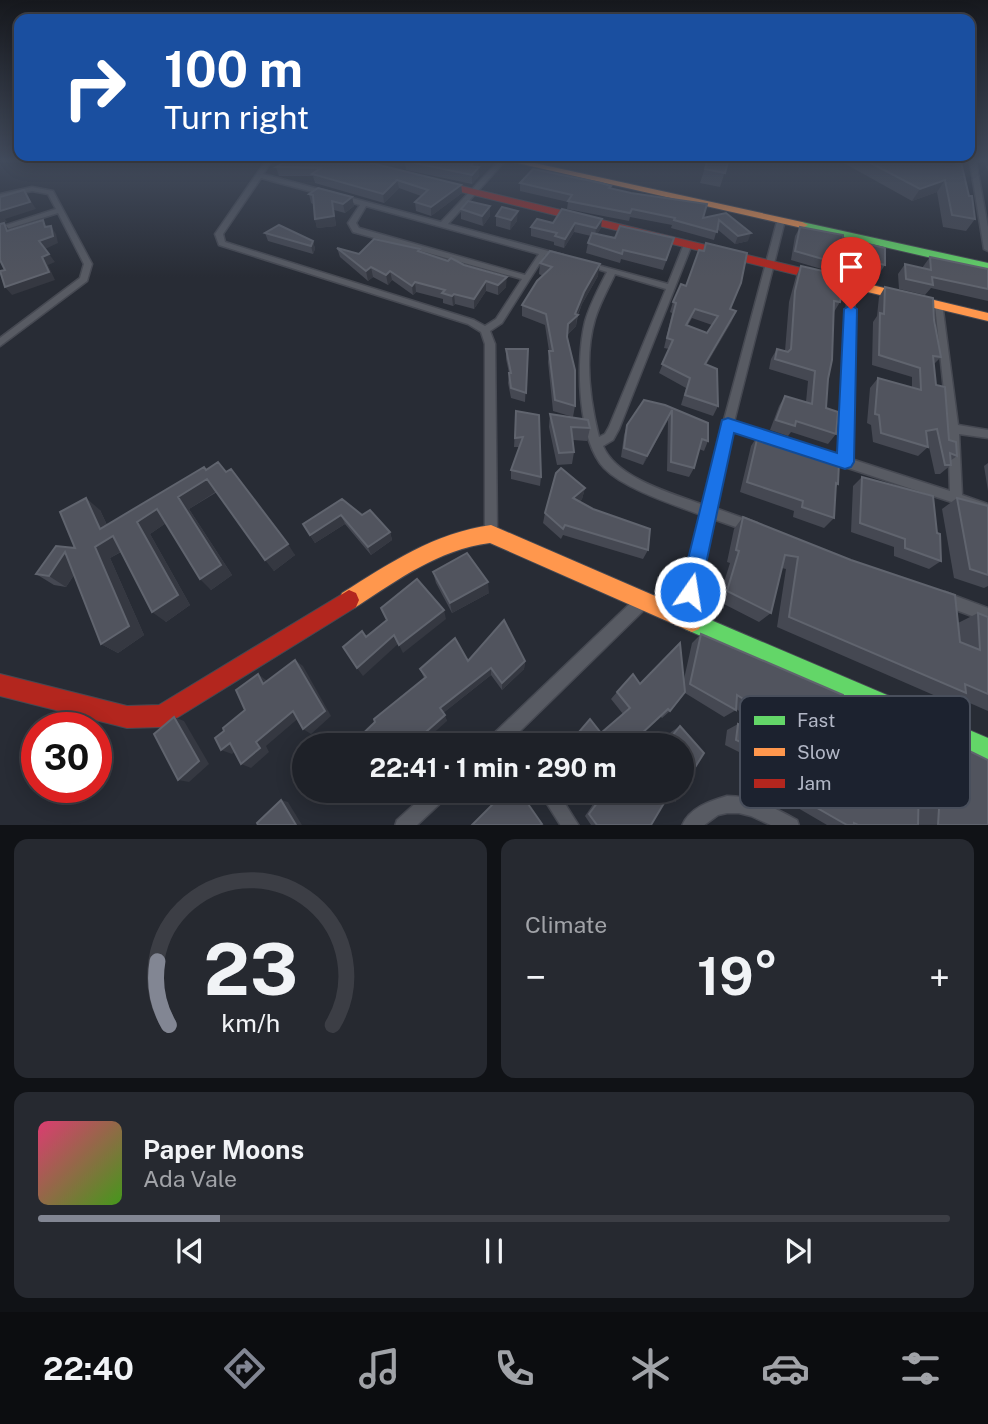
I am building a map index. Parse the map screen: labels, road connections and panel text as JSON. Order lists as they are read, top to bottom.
{
  "legend": ["Fast", "Slow", "Jam"],
  "page": {
    "turn": ["100 m", "Turn right"],
    "limit": "30",
    "trip": "22:41 · 1 min · 290 m",
    "tile": "Climate",
    "heat": ["−", "19°", "+"],
    "song": ["Paper Moons", "Ada Vale"],
    "tabs": "22:40",
    "gauge": ["23", "km/h"]
  }
}
